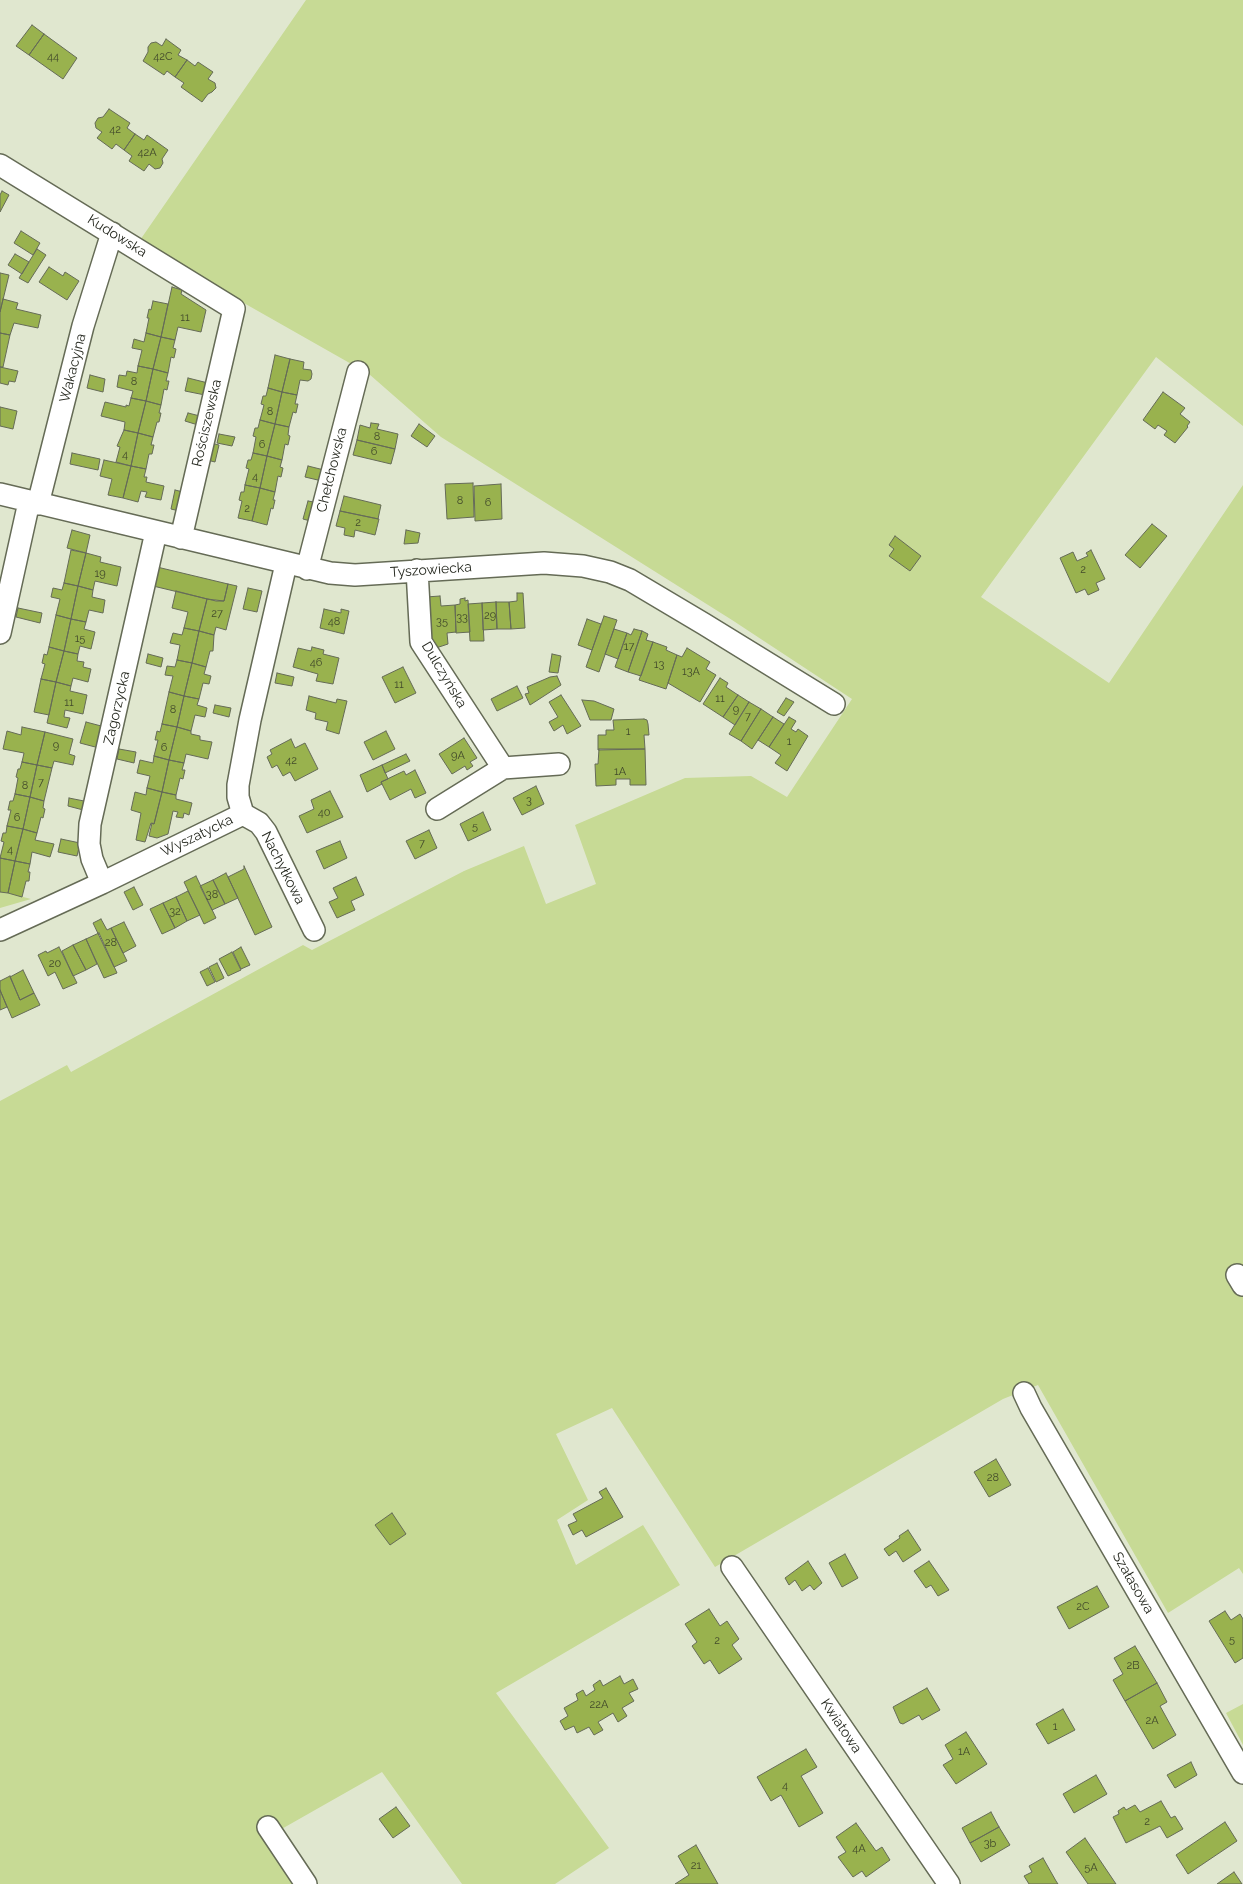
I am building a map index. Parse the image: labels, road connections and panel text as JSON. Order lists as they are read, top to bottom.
{
  "streets": {
    "street": [
      "Kudowska",
      "Wakacyjna",
      "Rościszewska",
      "Chełchowska",
      "Tyszowiecka",
      "Dulczyńska",
      "Zagorzycka",
      "Wyszatycka",
      "Nachyłkowa",
      "Szałasowa",
      "Kwiatowa"
    ]
  },
  "crossings": [
    ["Kudowska", "Wakacyjna"],
    ["Kudowska", "Rościszewska"],
    ["Wakacyjna", "Tyszowiecka"],
    ["Rościszewska", "Tyszowiecka"],
    ["Chełchowska", "Tyszowiecka"],
    ["Tyszowiecka", "Dulczyńska"],
    ["Tyszowiecka", "Zagorzycka"],
    ["Tyszowiecka", "Wyszatycka"],
    ["Zagorzycka", "Wyszatycka"],
    ["Wyszatycka", "Nachyłkowa"]
  ],
  "house_numbers": [
    "44",
    "42C",
    "42",
    "42A",
    "11",
    "8",
    "8",
    "8",
    "6",
    "6",
    "4",
    "4",
    "8",
    "6",
    "2",
    "2",
    "2",
    "19",
    "27",
    "29",
    "33",
    "48",
    "35",
    "15",
    "17",
    "46",
    "13",
    "13A",
    "11",
    "11",
    "11",
    "8",
    "9",
    "7",
    "1",
    "1",
    "9",
    "6",
    "9A",
    "42",
    "1A",
    "7",
    "8",
    "3",
    "40",
    "6",
    "5",
    "7",
    "4",
    "38",
    "32",
    "28",
    "20",
    "28",
    "2C",
    "5",
    "2",
    "2B",
    "22A",
    "2A",
    "1",
    "1A",
    "4",
    "2",
    "3b",
    "4A",
    "21",
    "5A"
  ]
}
